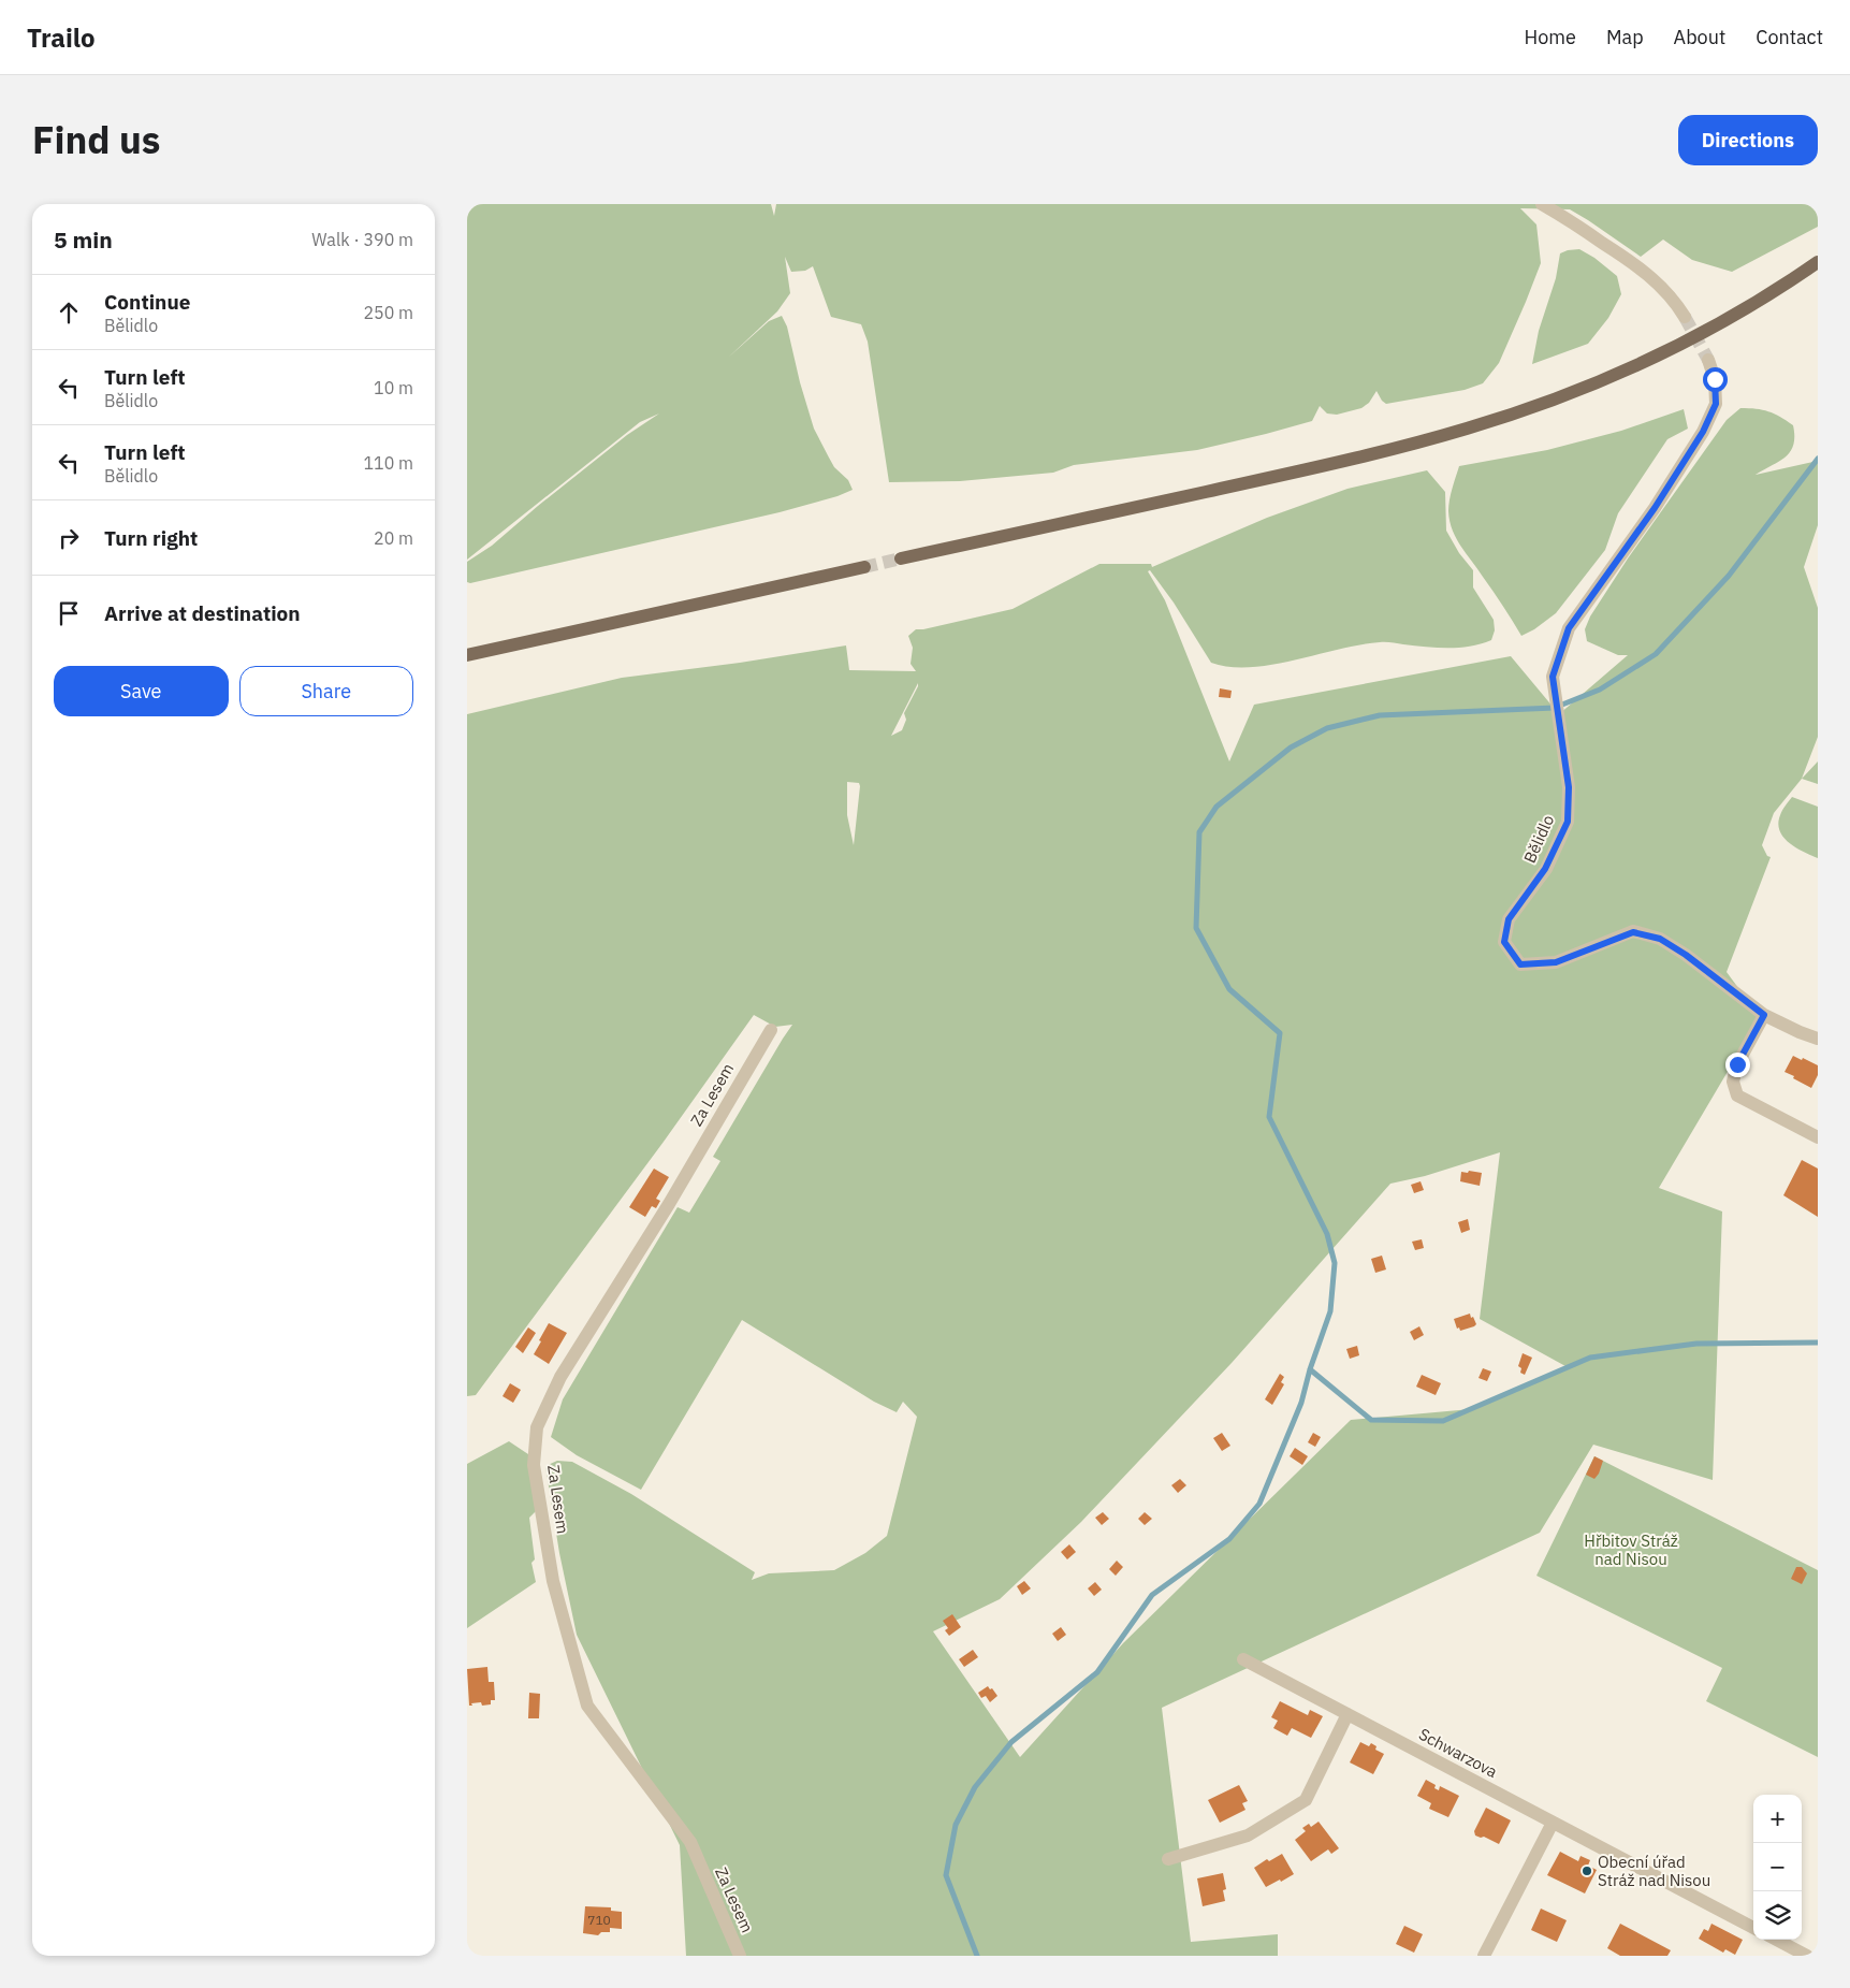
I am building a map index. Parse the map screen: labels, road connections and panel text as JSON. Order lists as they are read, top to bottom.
{
  "streets": {
    "street": ["Bělidlo", "Za Lesem", "Schwarzova"]
  },
  "parks": ["Hřbitov Stráž nad Nisou"],
  "places": ["Obecní úřad Stráž nad Nisou"],
  "house_numbers": ["710"],
  "page": {
    "header": "Trailo",
    "nav": [
      "Home",
      "Map",
      "About",
      "Contact"
    ],
    "title": "Find us",
    "buttons": [
      "Directions",
      ["Save", "Share"]
    ],
    "heading": ["5 min", "Walk · 390 m"],
    "list": [
      ["Continue", "Bělidlo", "250 m"],
      ["Turn left", "Bělidlo", "10 m"],
      ["Turn left", "Bělidlo", "110 m"],
      ["Turn right", "20 m"],
      "Arrive at destination"
    ],
    "map_buttons": ["+", "−"]
  }
}
